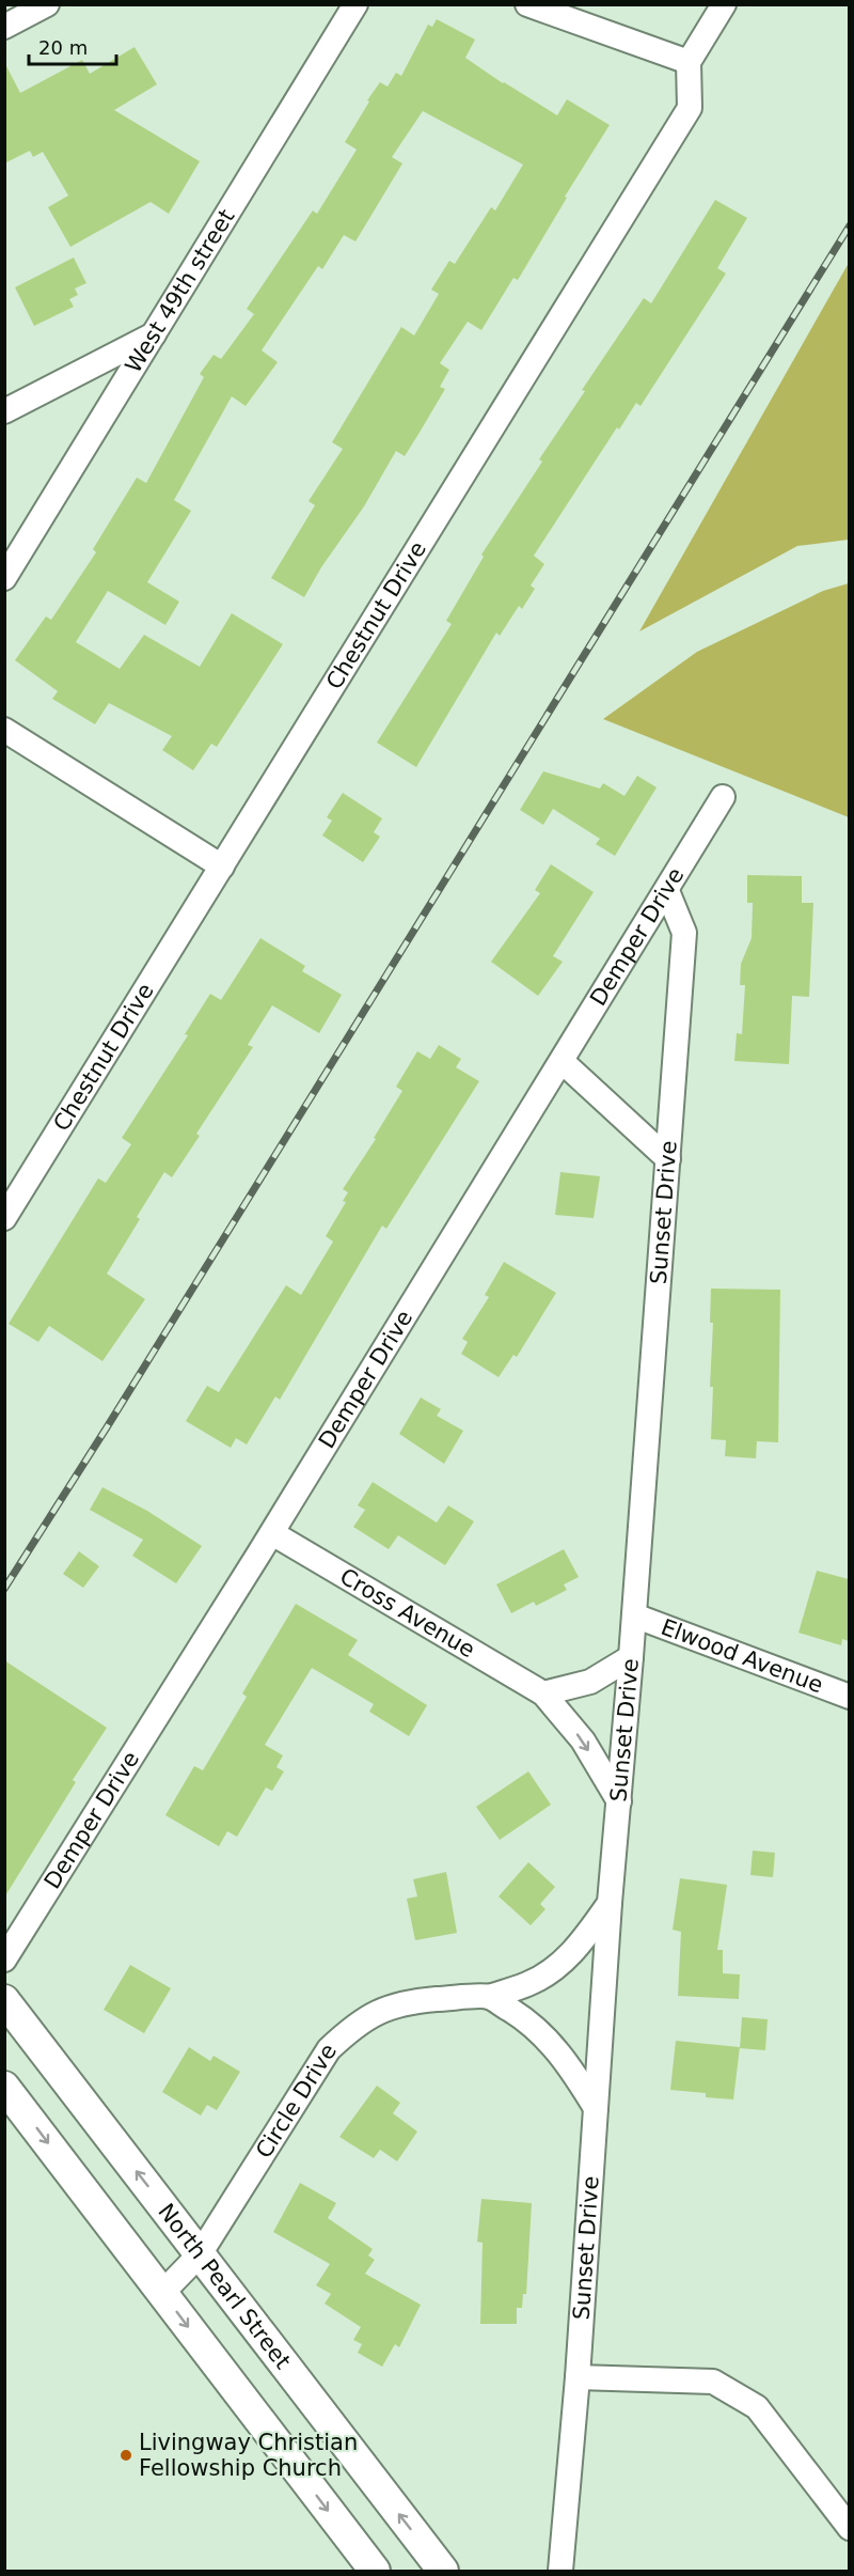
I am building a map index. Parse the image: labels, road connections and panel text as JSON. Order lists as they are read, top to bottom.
{
  "streets": {
    "street": [
      "West 49th street",
      "Chestnut Drive",
      "Demper Drive",
      "Sunset Drive",
      "Cross Avenue",
      "Elwood Avenue",
      "Circle Drive",
      "North Pearl Street"
    ]
  },
  "crossings": [
    ["Demper Drive", "Sunset Drive"],
    ["Demper Drive", "Cross Avenue"],
    ["Sunset Drive", "Cross Avenue"],
    ["Sunset Drive", "Elwood Avenue"],
    ["Sunset Drive", "Circle Drive"],
    ["Circle Drive", "North Pearl Street"]
  ],
  "places": ["Livingway Christian Fellowship Church"],
  "scale_bar": "20 m"
}
